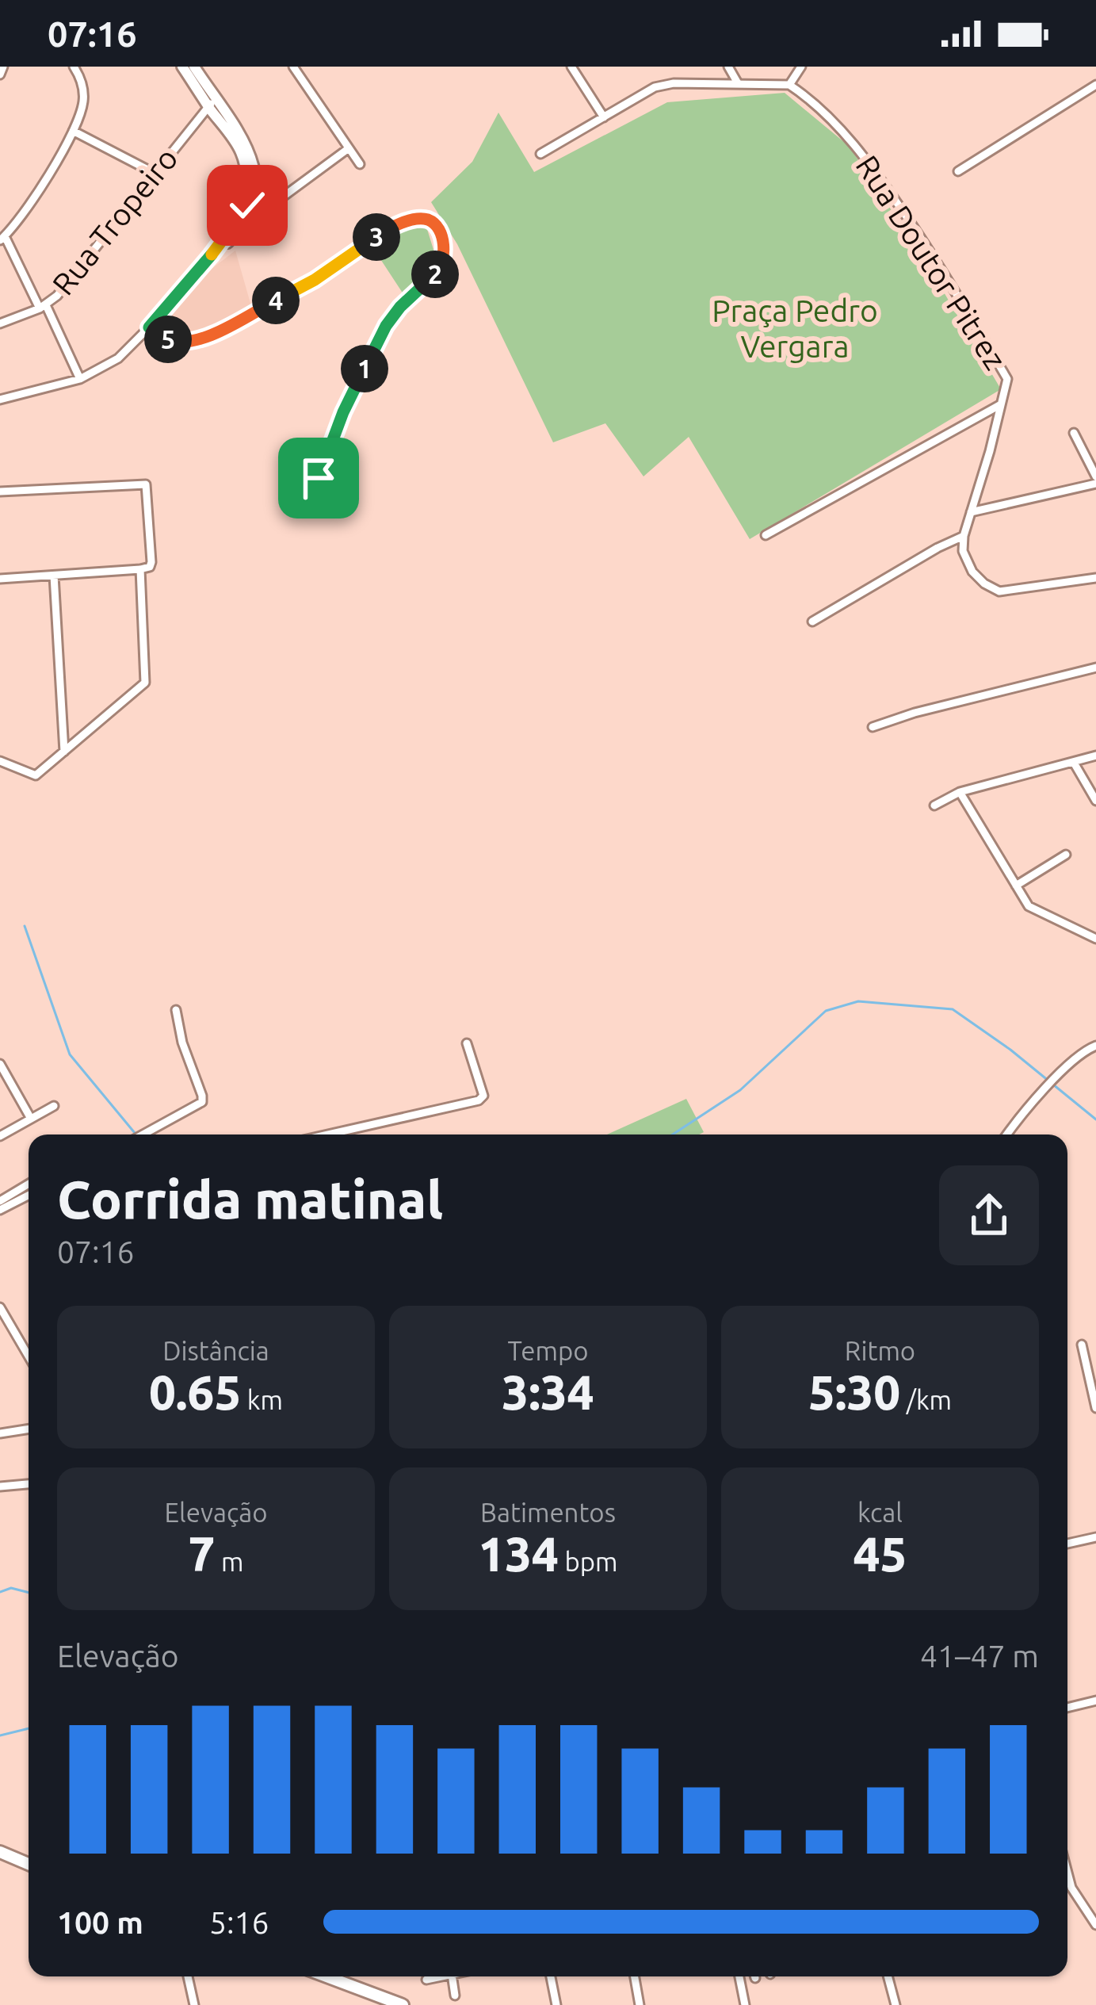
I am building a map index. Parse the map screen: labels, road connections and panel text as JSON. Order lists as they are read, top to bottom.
{
  "streets": {
    "street": ["Rua Tropeiro", "Rua Doutor Pitrez"]
  },
  "parks": ["Praça Pedro Vergara"],
  "page": {
    "status": "07:16",
    "pins": [
      "3",
      "2",
      "4",
      "5",
      "1"
    ],
    "heading": ["Corrida matinal", "07:16"],
    "stats": [
      ["Distância", "0.65 km"],
      ["Tempo", "3:34"],
      ["Ritmo", "5:30 /km"],
      ["Elevação", "7 m"],
      ["Batimentos", "134 bpm"],
      ["kcal", "45"]
    ],
    "chart": ["Elevação", "41–47 m"],
    "list": [
      {
        "name": "100 m",
        "note": "5:16"
      }
    ]
  }
}
